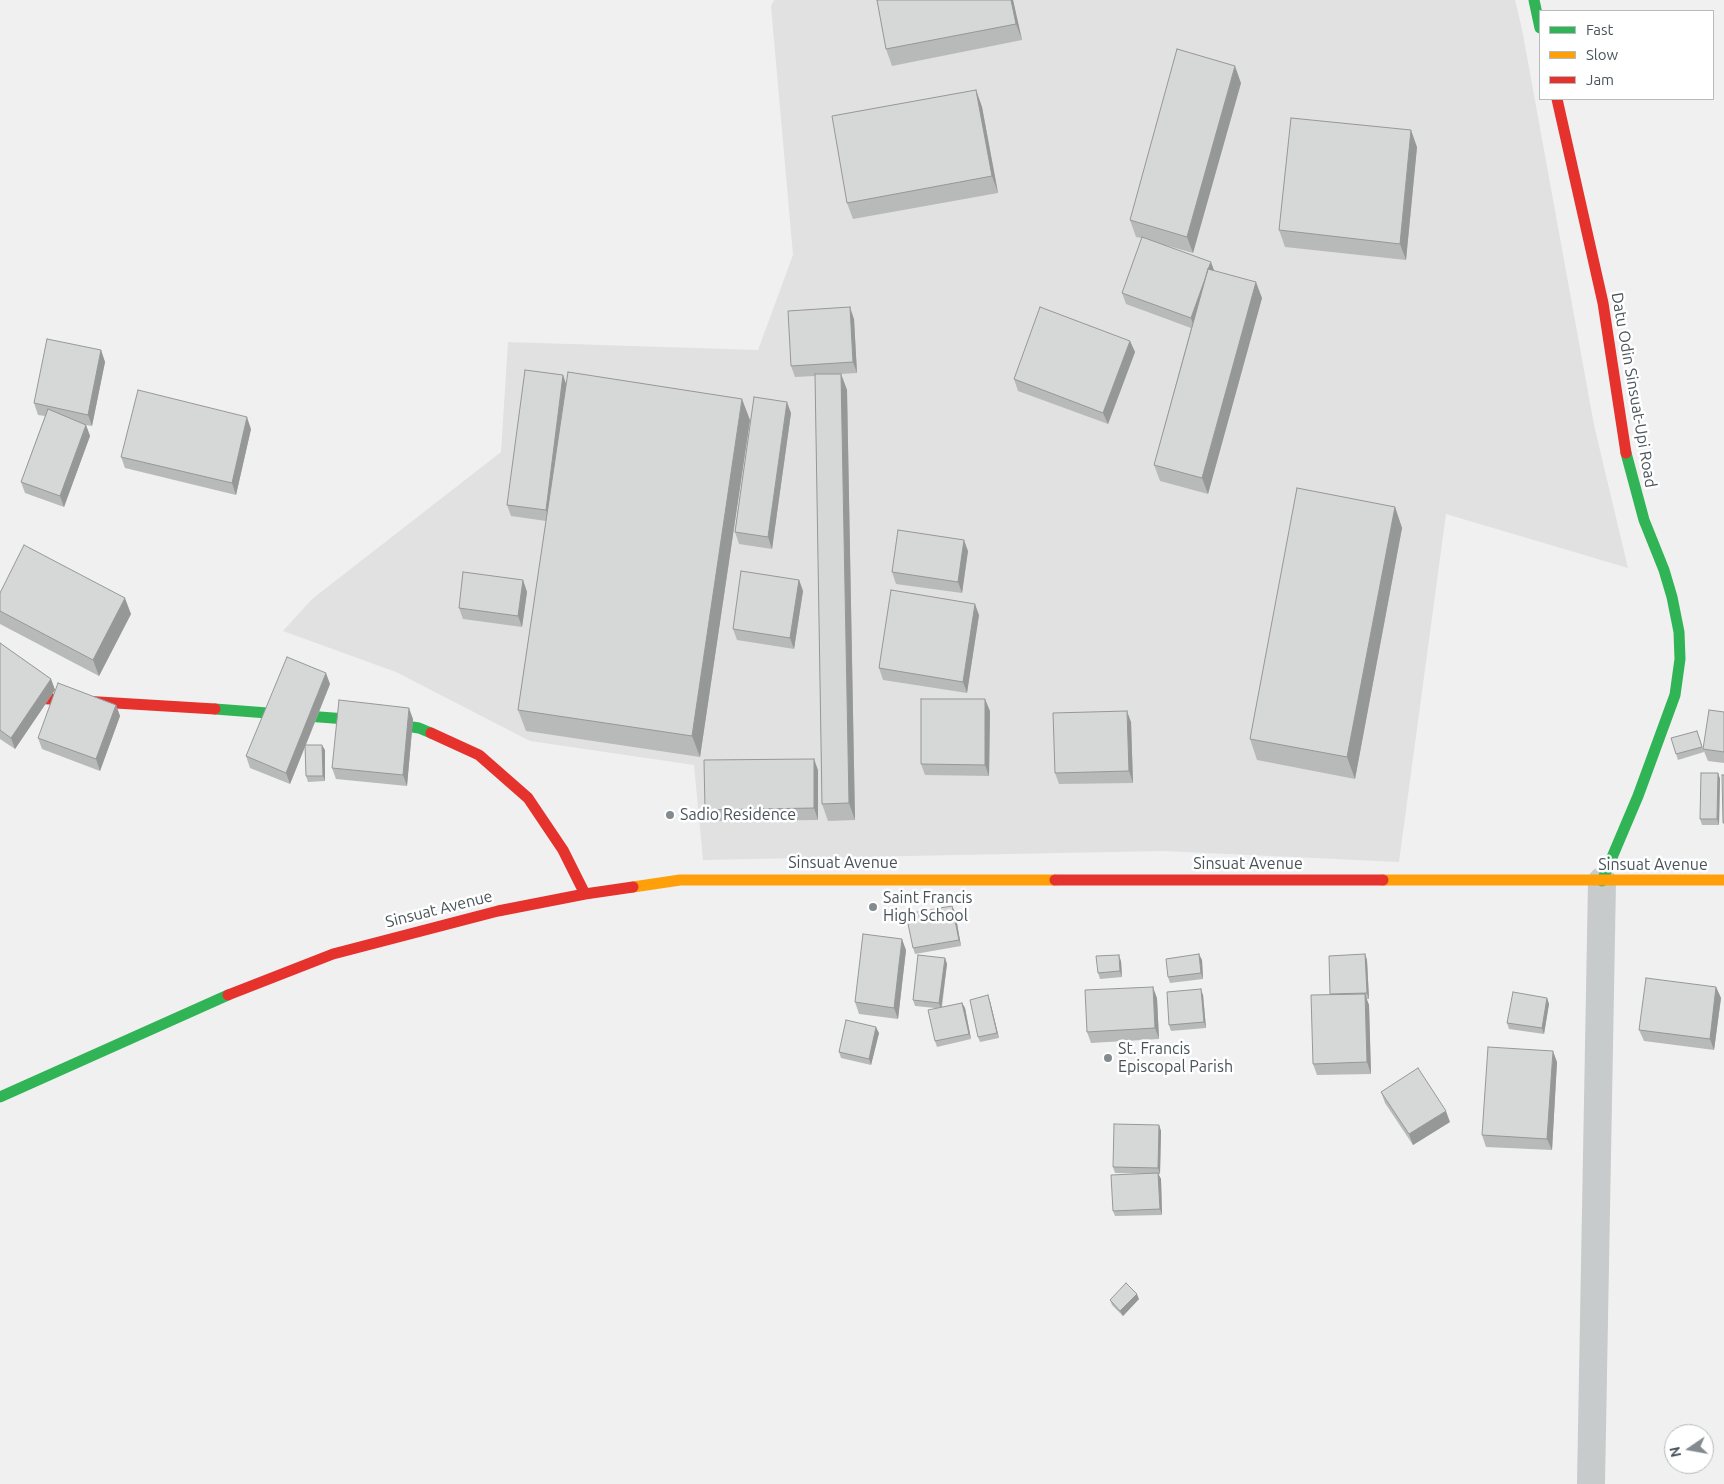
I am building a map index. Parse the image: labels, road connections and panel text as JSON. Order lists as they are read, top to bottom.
{
  "streets": {
    "main road": ["Datu Odin Sinsuat-Upi Road", "Sinsuat Avenue"]
  },
  "crossings": [
    ["Datu Odin Sinsuat-Upi Road", "Sinsuat Avenue"]
  ],
  "places": ["Sadio Residence", "Saint Francis High School", "St. Francis Episcopal Parish"],
  "legend": ["Fast", "Slow", "Jam"],
  "north": "left"
}
